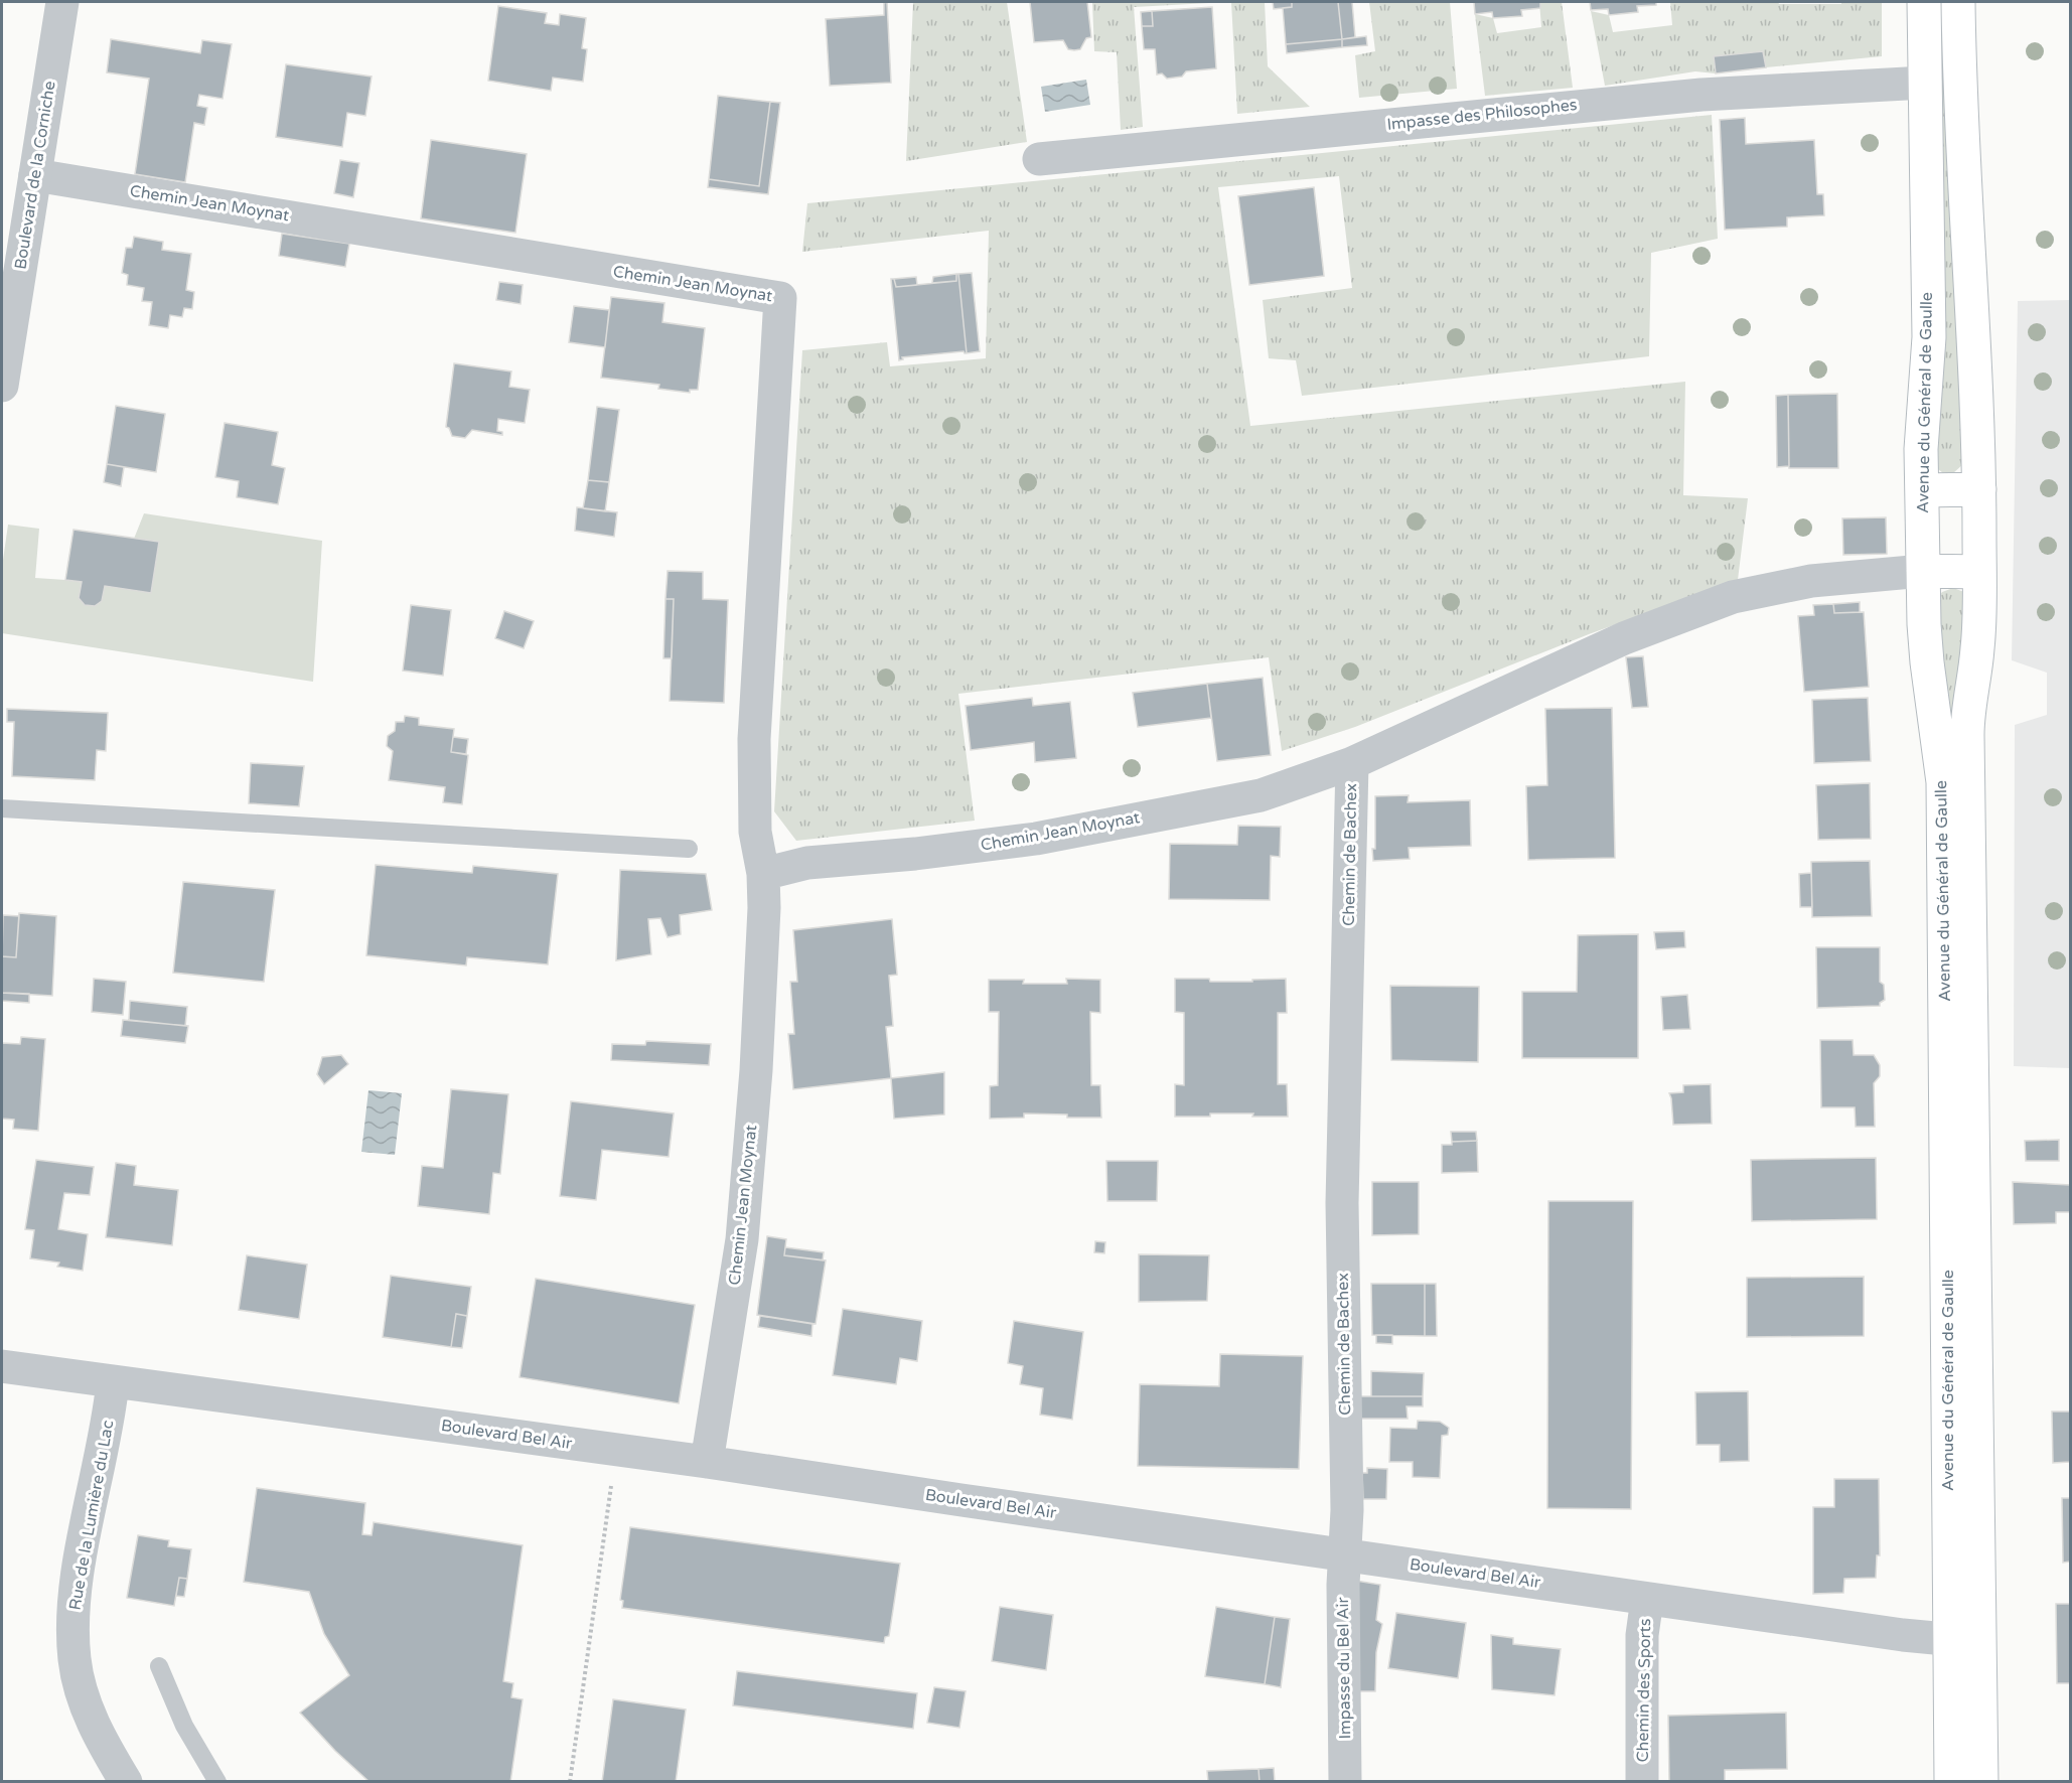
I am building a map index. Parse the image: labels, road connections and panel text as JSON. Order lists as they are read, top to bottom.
{
  "streets": {
    "main road": ["Avenue du Général de Gaulle"],
    "street": [
      "Impasse des Philosophes",
      "Boulevard de la Corniche",
      "Chemin Jean Moynat",
      "Chemin de Bachex",
      "Boulevard Bel Air",
      "Rue de la Lumière du Lac",
      "Impasse du Bel Air",
      "Chemin des Sports"
    ]
  },
  "crossings": [
    ["Impasse des Philosophes", "Avenue du Général de Gaulle"],
    ["Boulevard de la Corniche", "Chemin Jean Moynat"],
    ["Chemin Jean Moynat", "Chemin de Bachex"],
    ["Chemin Jean Moynat", "Boulevard Bel Air"],
    ["Avenue du Général de Gaulle", "Chemin de Bachex"],
    ["Avenue du Général de Gaulle", "Boulevard Bel Air"],
    ["Chemin de Bachex", "Boulevard Bel Air"],
    ["Chemin de Bachex", "Impasse du Bel Air"],
    ["Boulevard Bel Air", "Rue de la Lumière du Lac"],
    ["Boulevard Bel Air", "Impasse du Bel Air"],
    ["Boulevard Bel Air", "Chemin des Sports"]
  ]
}
